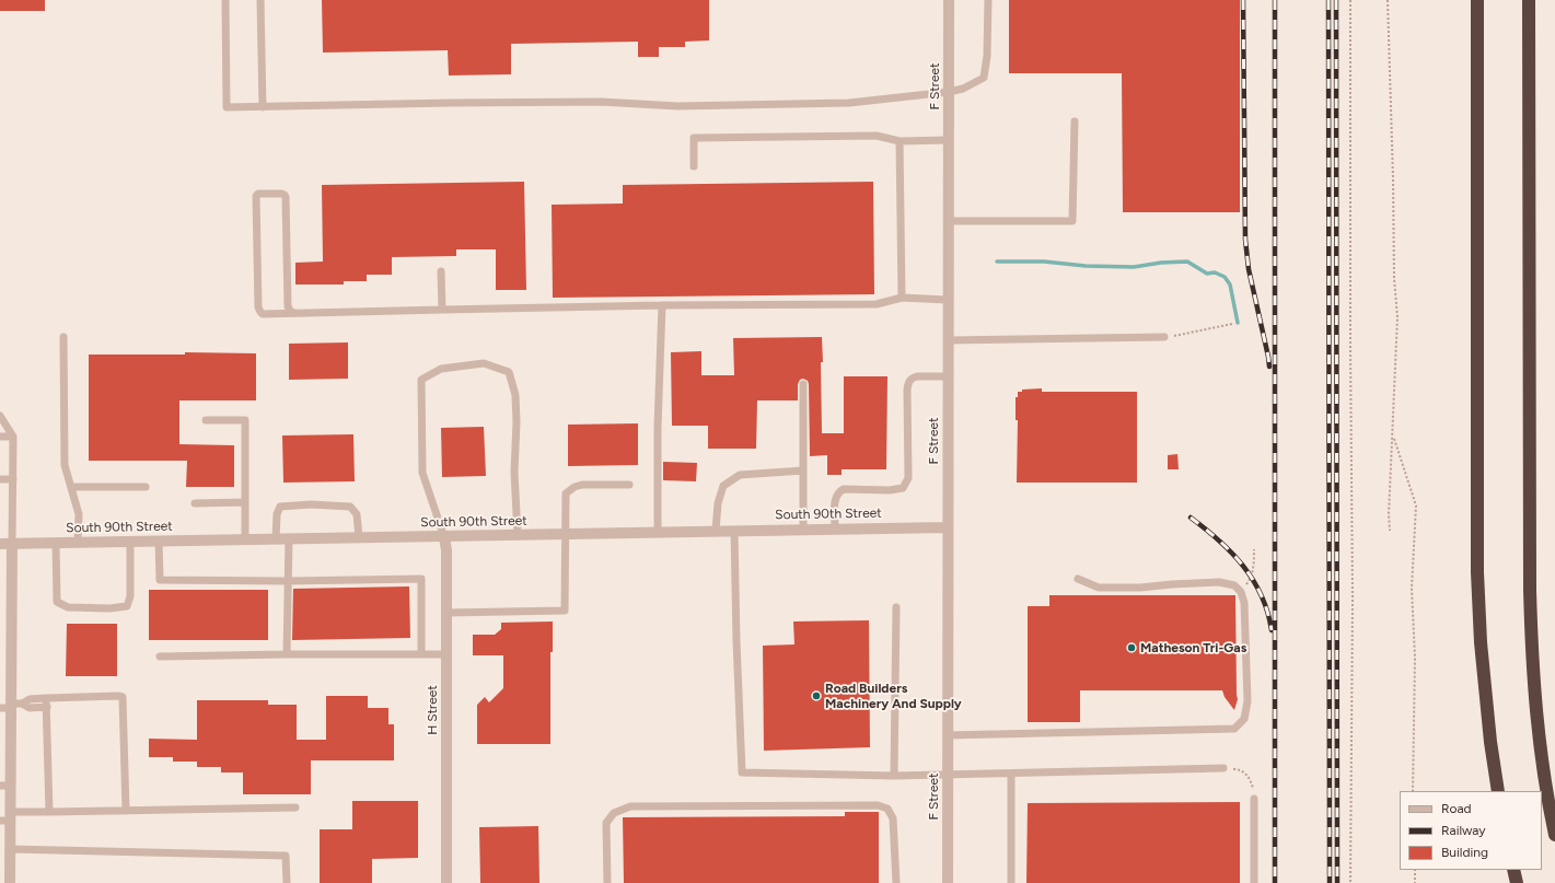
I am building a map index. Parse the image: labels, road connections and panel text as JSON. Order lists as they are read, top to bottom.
{
  "streets": {
    "street": ["F Street", "South 90th Street", "H Street"]
  },
  "crossings": [
    ["F Street", "South 90th Street"],
    ["South 90th Street", "H Street"]
  ],
  "places": ["Matheson Tri-Gas", "Road Builders Machinery And Supply"],
  "legend": ["Road", "Railway", "Building"]
}
